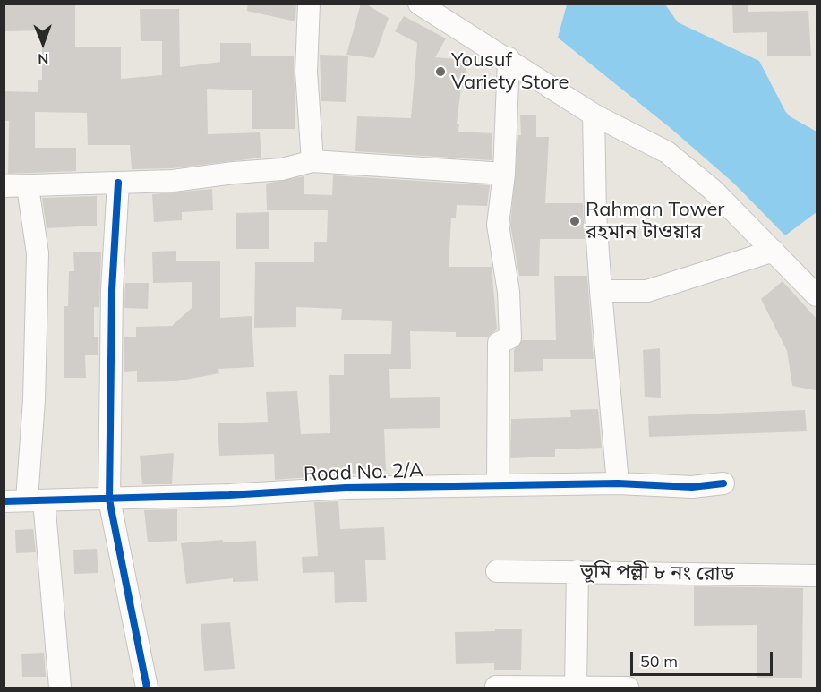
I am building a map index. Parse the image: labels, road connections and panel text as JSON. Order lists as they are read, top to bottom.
{
  "streets": {
    "street": ["Road No. 2/A", "ভূমি পল্লী ৮ নং রোড"]
  },
  "places": ["Yousuf Variety Store", "Rahman Tower রহমান টাওয়ার"],
  "scale_bar": "50 m",
  "north": "bottom"
}
